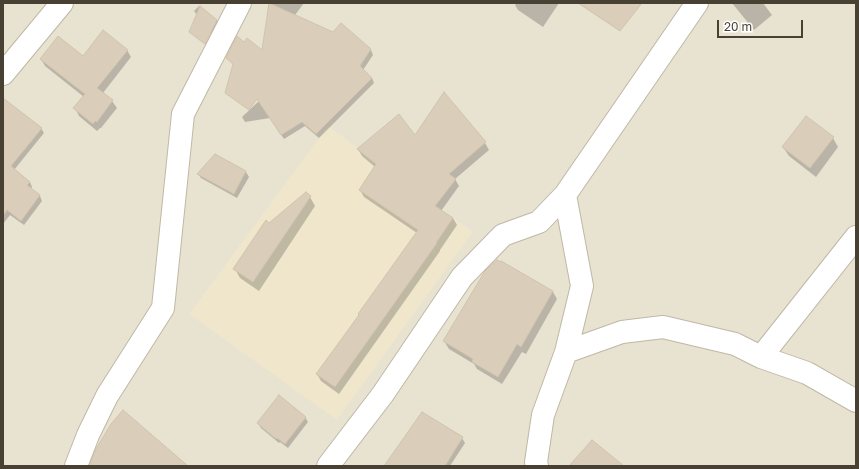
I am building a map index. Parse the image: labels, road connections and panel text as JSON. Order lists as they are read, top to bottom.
{
  "scale_bar": "20 m"
}
